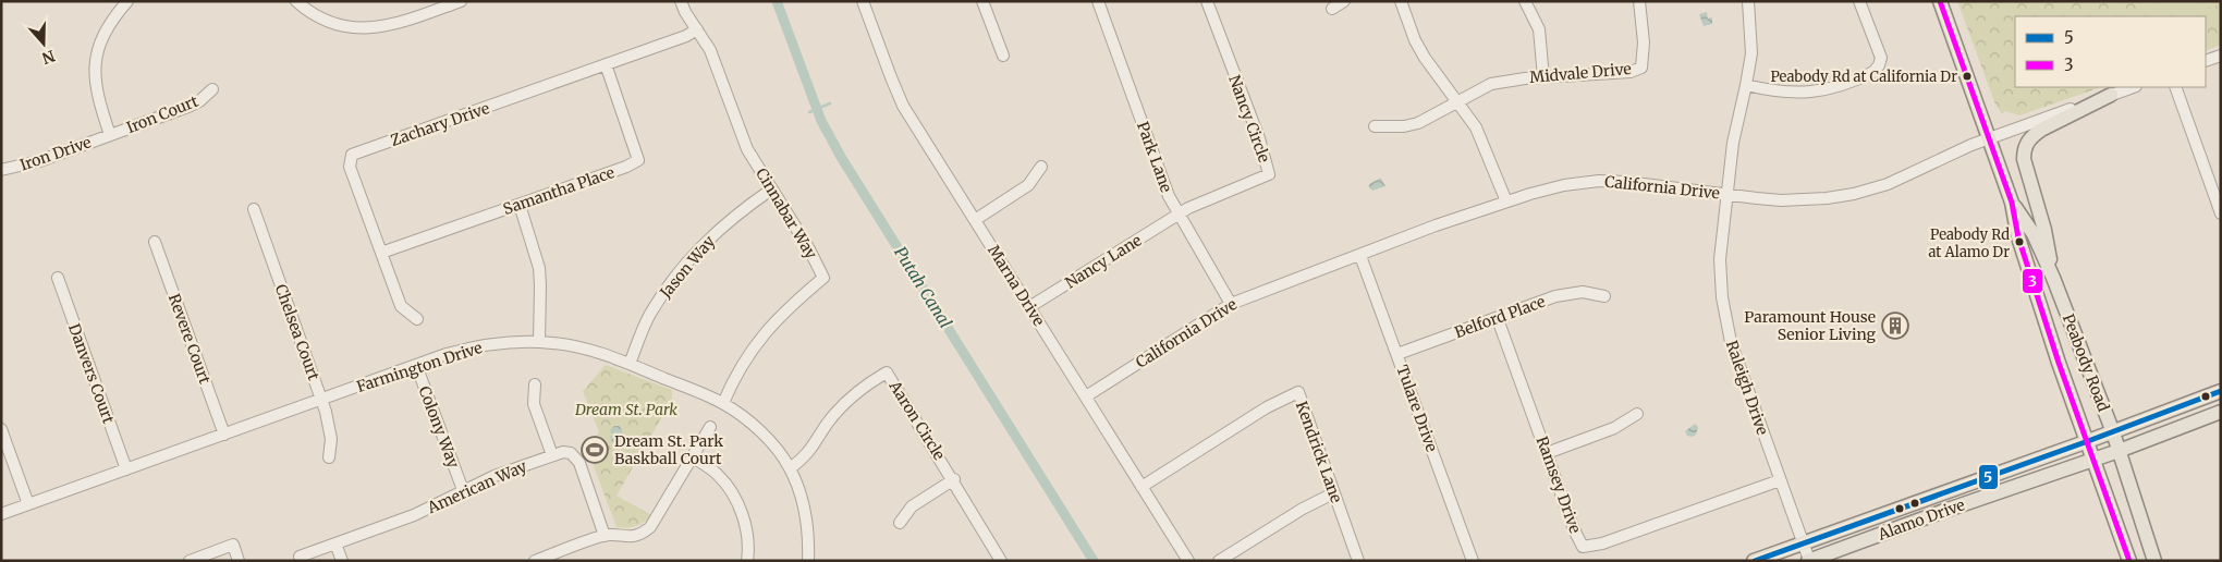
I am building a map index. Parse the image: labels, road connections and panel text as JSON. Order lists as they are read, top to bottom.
{
  "streets": {
    "main road": ["Peabody Road", "Alamo Drive"],
    "street": [
      "Midvale Drive",
      "Iron Court",
      "Nancy Circle",
      "Zachary Drive",
      "Iron Drive",
      "Park Lane",
      "California Drive",
      "Samantha Place",
      "Cinnabar Way",
      "Nancy Lane",
      "Jason Way",
      "Marna Drive",
      "Belford Place",
      "Chelsea Court",
      "Revere Court",
      "Farmington Drive",
      "Danvers Court",
      "Raleigh Drive",
      "Tulare Drive",
      "Aaron Circle",
      "Colony Way",
      "Kendrick Lane",
      "Ramsey Drive",
      "American Way"
    ]
  },
  "crossings": [
    ["Iron Court", "Iron Drive"],
    ["Nancy Circle", "Park Lane"],
    ["Nancy Circle", "Nancy Lane"],
    ["Zachary Drive", "Samantha Place"],
    ["Zachary Drive", "Cinnabar Way"],
    ["Park Lane", "California Drive"],
    ["Park Lane", "Nancy Lane"],
    ["California Drive", "Marna Drive"],
    ["California Drive", "Peabody Road"],
    ["California Drive", "Raleigh Drive"],
    ["California Drive", "Tulare Drive"],
    ["Cinnabar Way", "Jason Way"],
    ["Cinnabar Way", "Farmington Drive"],
    ["Nancy Lane", "Marna Drive"],
    ["Jason Way", "Farmington Drive"],
    ["Marna Drive", "Kendrick Lane"],
    ["Belford Place", "Tulare Drive"],
    ["Belford Place", "Ramsey Drive"],
    ["Chelsea Court", "Farmington Drive"],
    ["Revere Court", "Farmington Drive"],
    ["Peabody Road", "Alamo Drive"],
    ["Farmington Drive", "Danvers Court"],
    ["Farmington Drive", "Aaron Circle"],
    ["Farmington Drive", "Colony Way"],
    ["Raleigh Drive", "Ramsey Drive"],
    ["Raleigh Drive", "Alamo Drive"],
    ["Colony Way", "American Way"]
  ],
  "water": ["Putah Canal"],
  "parks": ["Dream St. Park"],
  "places": {
    "other": ["Peabody Rd at California Dr", "Peabody Rd at Alamo Dr"],
    "building": ["Paramount House Senior Living"],
    "sports": ["Dream St. Park Baskball Court"]
  },
  "lines": ["transit line 3", "transit line 5"],
  "legend": ["5", "3"],
  "north": "bottom"
}
